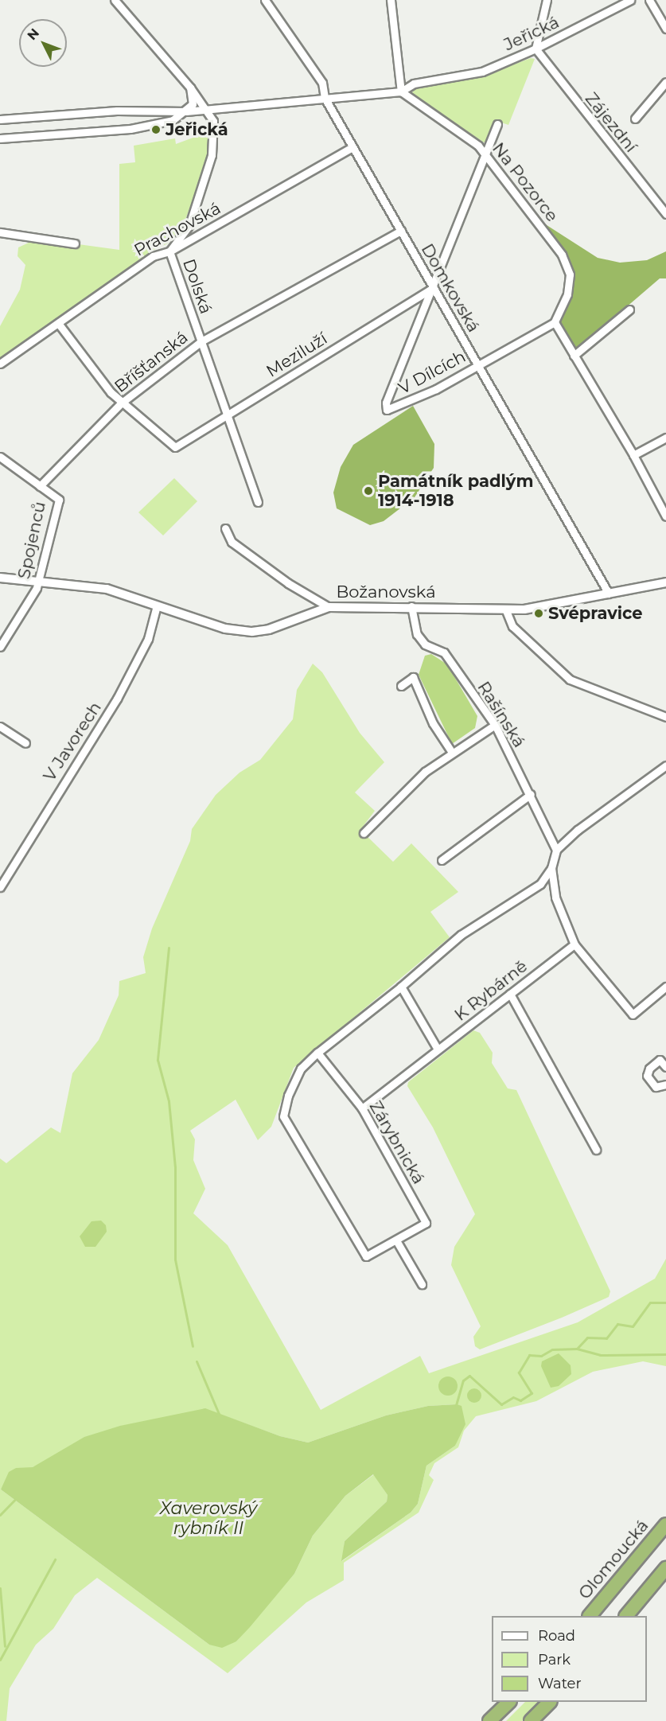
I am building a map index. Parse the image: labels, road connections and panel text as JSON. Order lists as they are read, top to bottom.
{
  "streets": {
    "highway": ["Olomoucká"],
    "street": [
      "Jeřická",
      "Zájezdní",
      "Na Pozorce",
      "Prachovská",
      "Dolská",
      "Domkovská",
      "Meziluží",
      "Bříšťanská",
      "V Dílcích",
      "Spojenců",
      "Božanovská",
      "Rašínská",
      "V Javorech",
      "K Rybárně",
      "Zárybnická"
    ]
  },
  "crossings": [
    ["Jeřická", "Zájezdní"],
    ["Jeřická", "Na Pozorce"],
    ["Jeřická", "Dolská"],
    ["Jeřická", "Domkovská"],
    ["Na Pozorce", "V Dílcích"],
    ["Prachovská", "Dolská"],
    ["Prachovská", "Domkovská"],
    ["Dolská", "Meziluží"],
    ["Dolská", "Bříšťanská"],
    ["Domkovská", "Meziluží"],
    ["Domkovská", "Bříšťanská"],
    ["Domkovská", "V Dílcích"],
    ["Domkovská", "Božanovská"],
    ["Meziluží", "Bříšťanská"],
    ["Meziluží", "V Dílcích"],
    ["Bříšťanská", "Spojenců"],
    ["Spojenců", "Božanovská"],
    ["Božanovská", "Rašínská"],
    ["Božanovská", "V Javorech"],
    ["K Rybárně", "Zárybnická"]
  ],
  "water": ["Xaverovský rybník II"],
  "places": ["Jeřická", "Památník padlým 1914-1918", "Svépravice"],
  "legend": ["Road", "Park", "Water"],
  "north": "top left"
}
